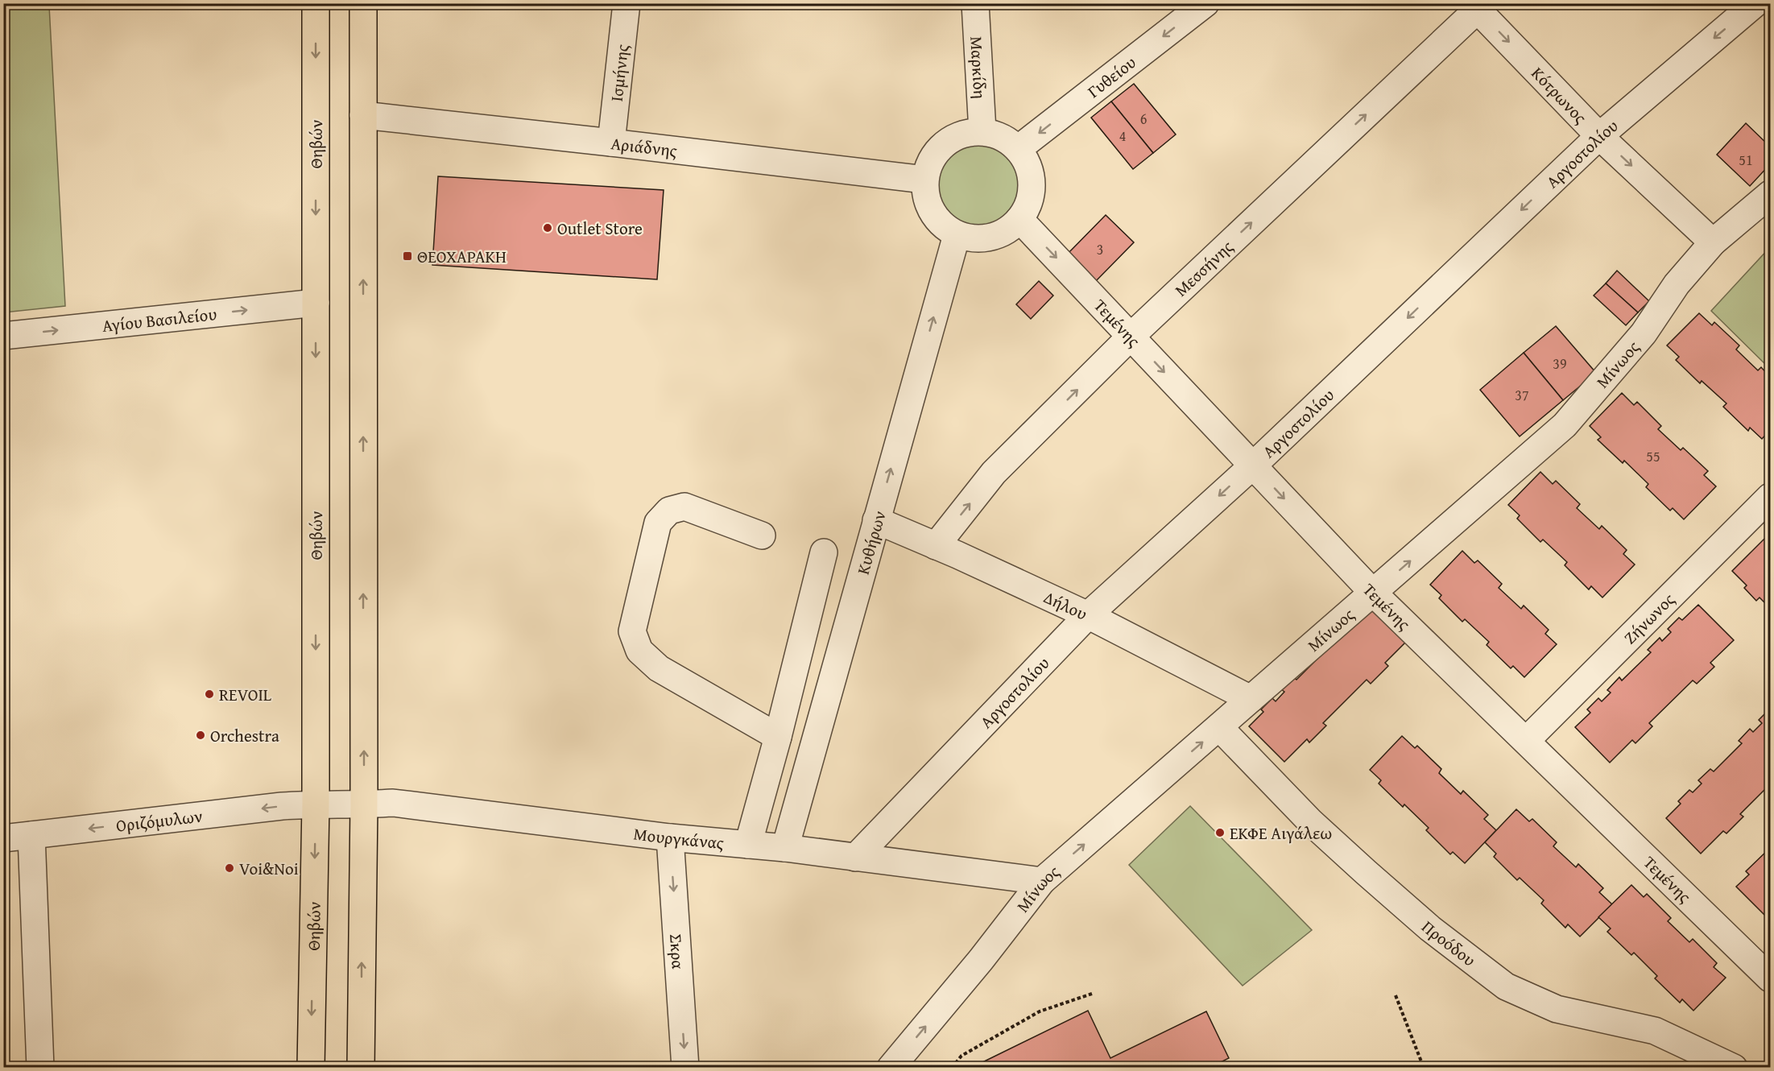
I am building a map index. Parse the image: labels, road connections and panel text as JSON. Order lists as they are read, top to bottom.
{
  "streets": {
    "main road": ["Θηβών"],
    "street": [
      "Μαρκίδη",
      "Ισμήνης",
      "Γυθείου",
      "Κότρωνος",
      "Αριάδνης",
      "Αργοστολίου",
      "Μεσσήνης",
      "Αγίου Βασιλείου",
      "Τεμένης",
      "Μίνωος",
      "Κυθήρων",
      "Δήλου",
      "Ζήνωνος",
      "Οριζόμυλων",
      "Μουργκάνας",
      "Προόδου",
      "Σκρα"
    ]
  },
  "crossings": [
    ["Μαρκίδη", "Γυθείου"],
    ["Μαρκίδη", "Αριάδνης"],
    ["Μαρκίδη", "Τεμένης"],
    ["Μαρκίδη", "Κυθήρων"],
    ["Ισμήνης", "Αριάδνης"],
    ["Γυθείου", "Αριάδνης"],
    ["Γυθείου", "Τεμένης"],
    ["Γυθείου", "Κυθήρων"],
    ["Κότρωνος", "Αργοστολίου"],
    ["Κότρωνος", "Μεσσήνης"],
    ["Κότρωνος", "Μίνωος"],
    ["Θηβών", "Αγίου Βασιλείου"],
    ["Θηβών", "Οριζόμυλων"],
    ["Θηβών", "Μουργκάνας"],
    ["Αριάδνης", "Τεμένης"],
    ["Αριάδνης", "Κυθήρων"],
    ["Αργοστολίου", "Τεμένης"],
    ["Αργοστολίου", "Δήλου"],
    ["Αργοστολίου", "Μουργκάνας"],
    ["Μεσσήνης", "Τεμένης"],
    ["Μεσσήνης", "Δήλου"],
    ["Τεμένης", "Μίνωος"],
    ["Τεμένης", "Κυθήρων"],
    ["Τεμένης", "Ζήνωνος"],
    ["Μίνωος", "Δήλου"],
    ["Μίνωος", "Μουργκάνας"],
    ["Μίνωος", "Προόδου"],
    ["Κυθήρων", "Δήλου"],
    ["Κυθήρων", "Μουργκάνας"],
    ["Οριζόμυλων", "Μουργκάνας"],
    ["Μουργκάνας", "Σκρα"]
  ],
  "one_way": [
    "Γυθείου",
    "Κότρωνος",
    "Αργοστολίου",
    "Μεσσήνης",
    "Αγίου Βασιλείου",
    "Τεμένης",
    "Μίνωος",
    "Κυθήρων",
    "Οριζόμυλων",
    "Σκρα"
  ],
  "places": {
    "other": [
      "Outlet Store",
      "REVOIL",
      "Orchestra",
      "ΕΚΦΕ Αιγάλεω",
      "Voi&Noi"
    ],
    "transit": ["ΘΕΟΧΑΡΑΚΗ"]
  },
  "house_numbers": [
    "6",
    "4",
    "51",
    "3",
    "39",
    "37",
    "55"
  ]
}
